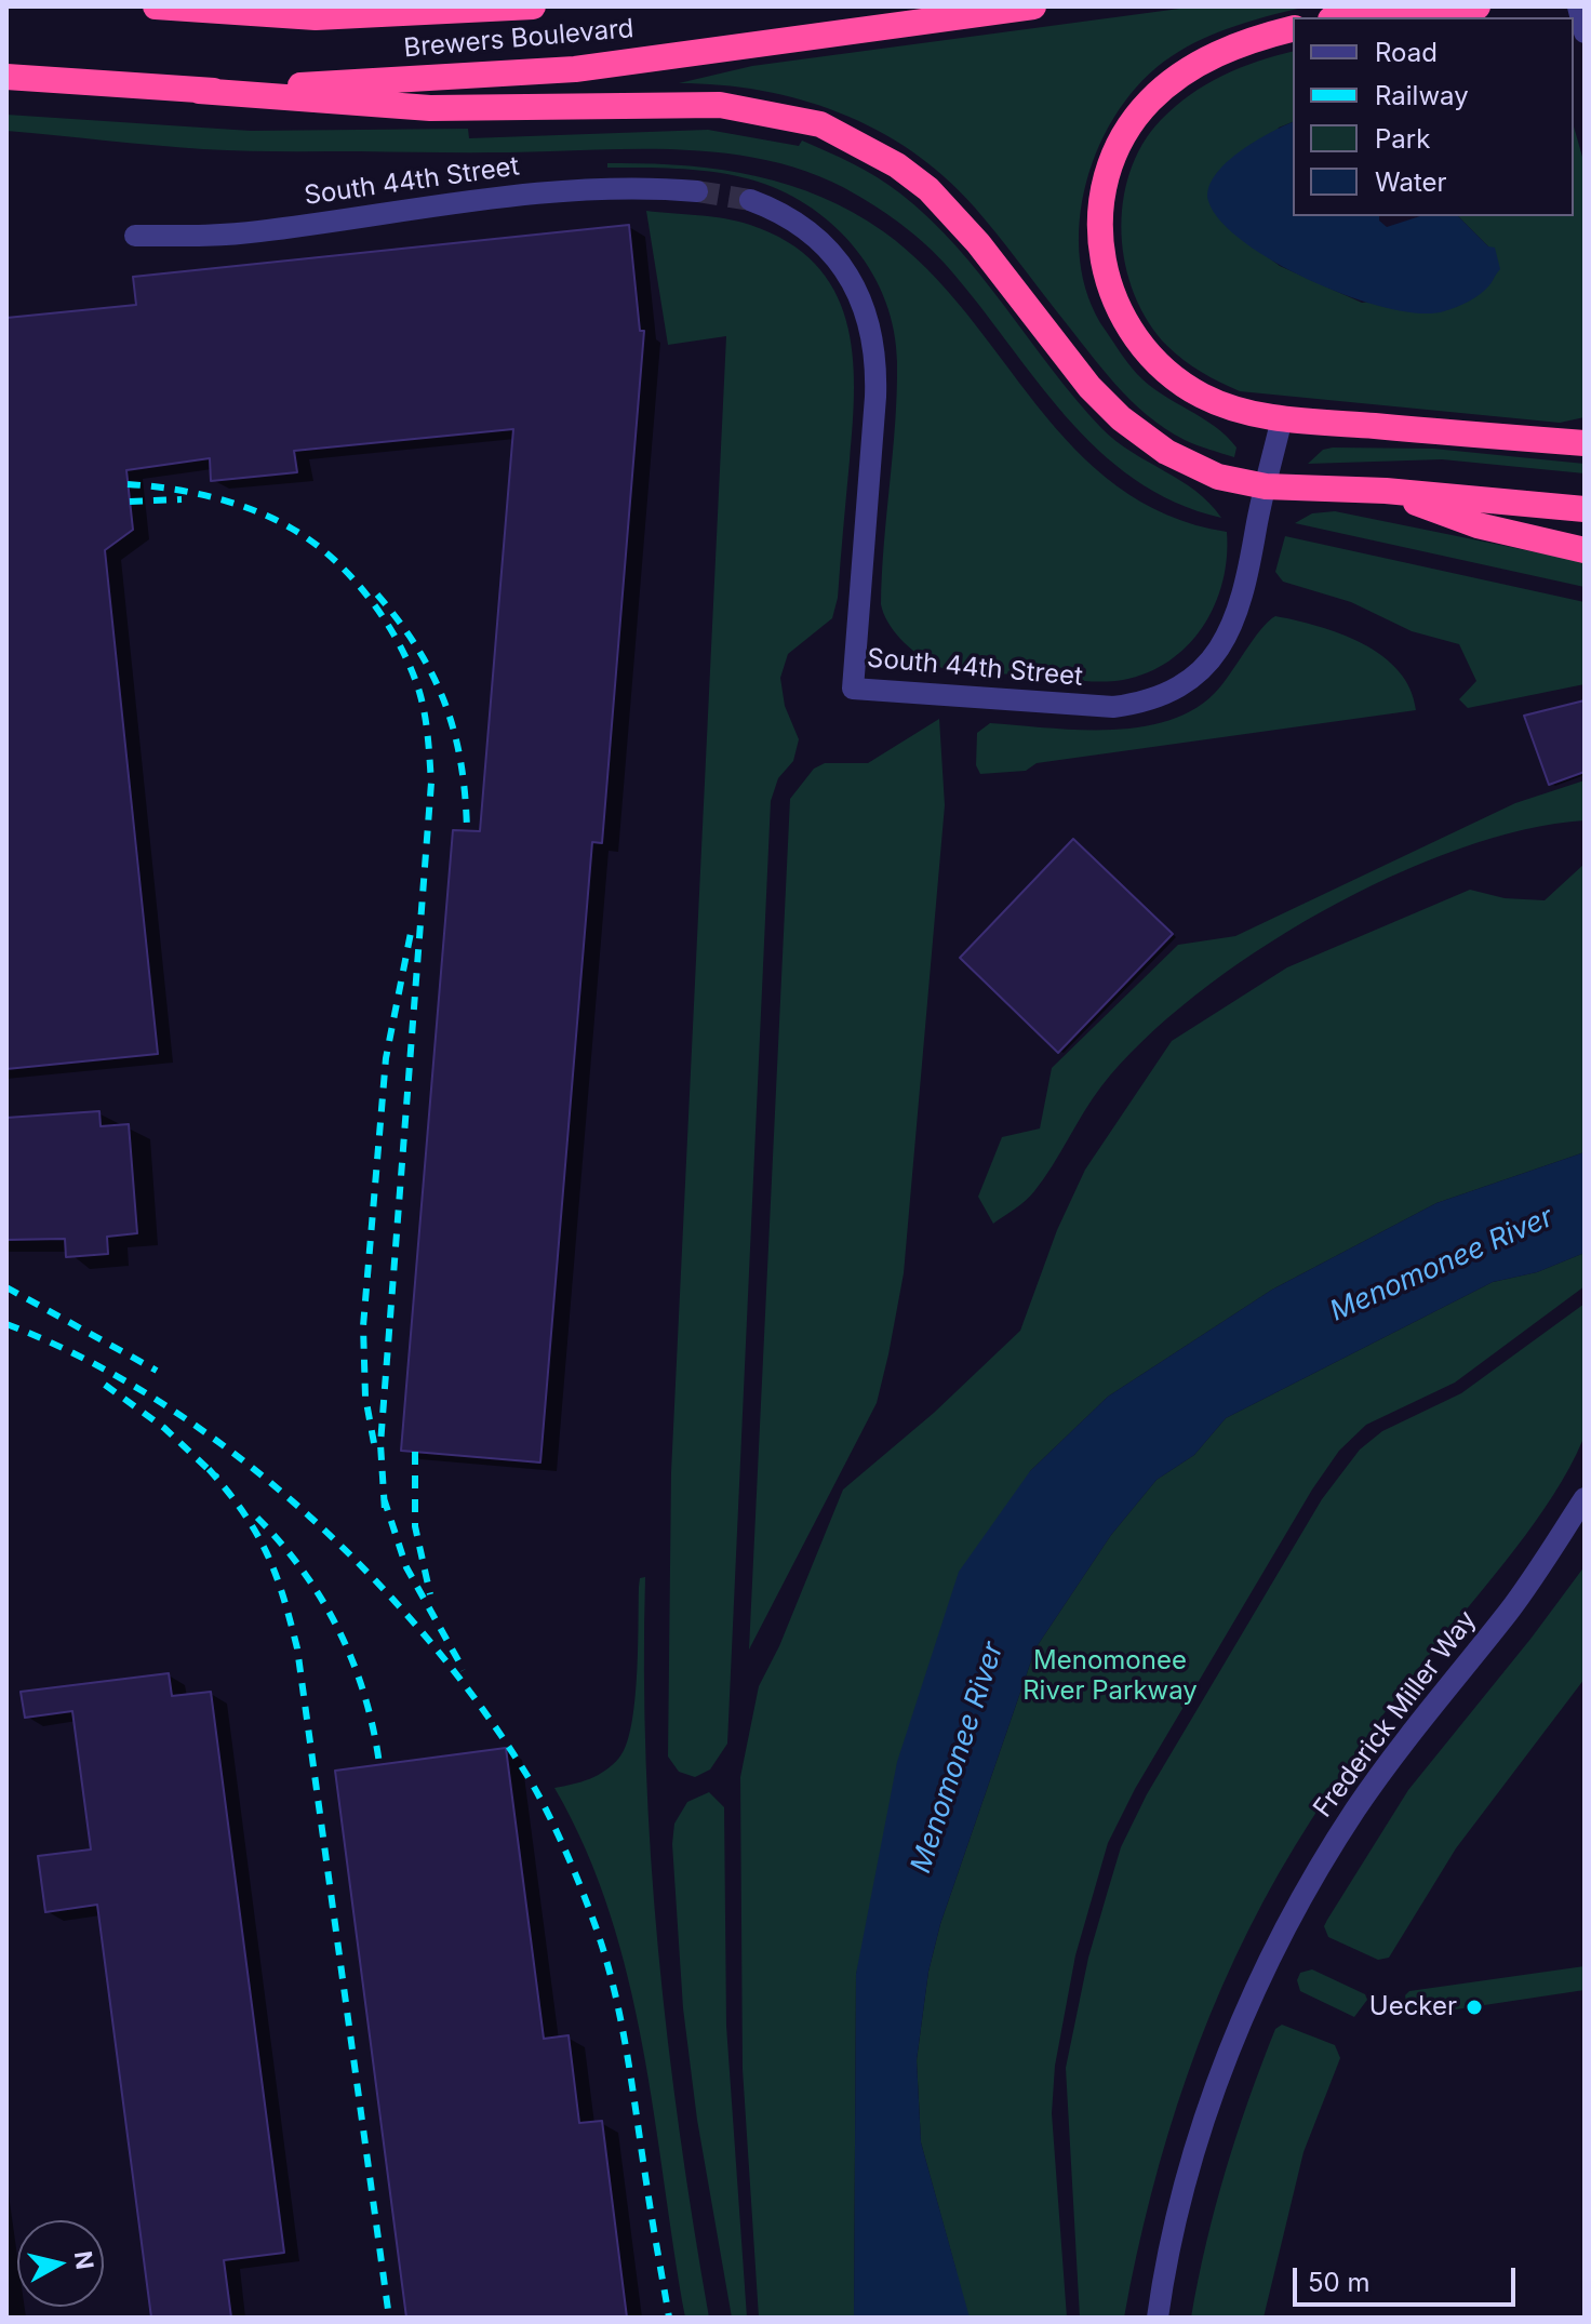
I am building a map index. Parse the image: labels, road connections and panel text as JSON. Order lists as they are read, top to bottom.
{
  "streets": {
    "highway": ["Brewers Boulevard"],
    "street": ["South 44th Street", "Frederick Miller Way"]
  },
  "water": ["Menomonee River"],
  "parks": ["Menomonee River Parkway"],
  "places": ["Uecker"],
  "legend": [
    "Road",
    "Railway",
    "Park",
    "Water"
  ],
  "scale_bar": "50 m",
  "north": "right"
}
